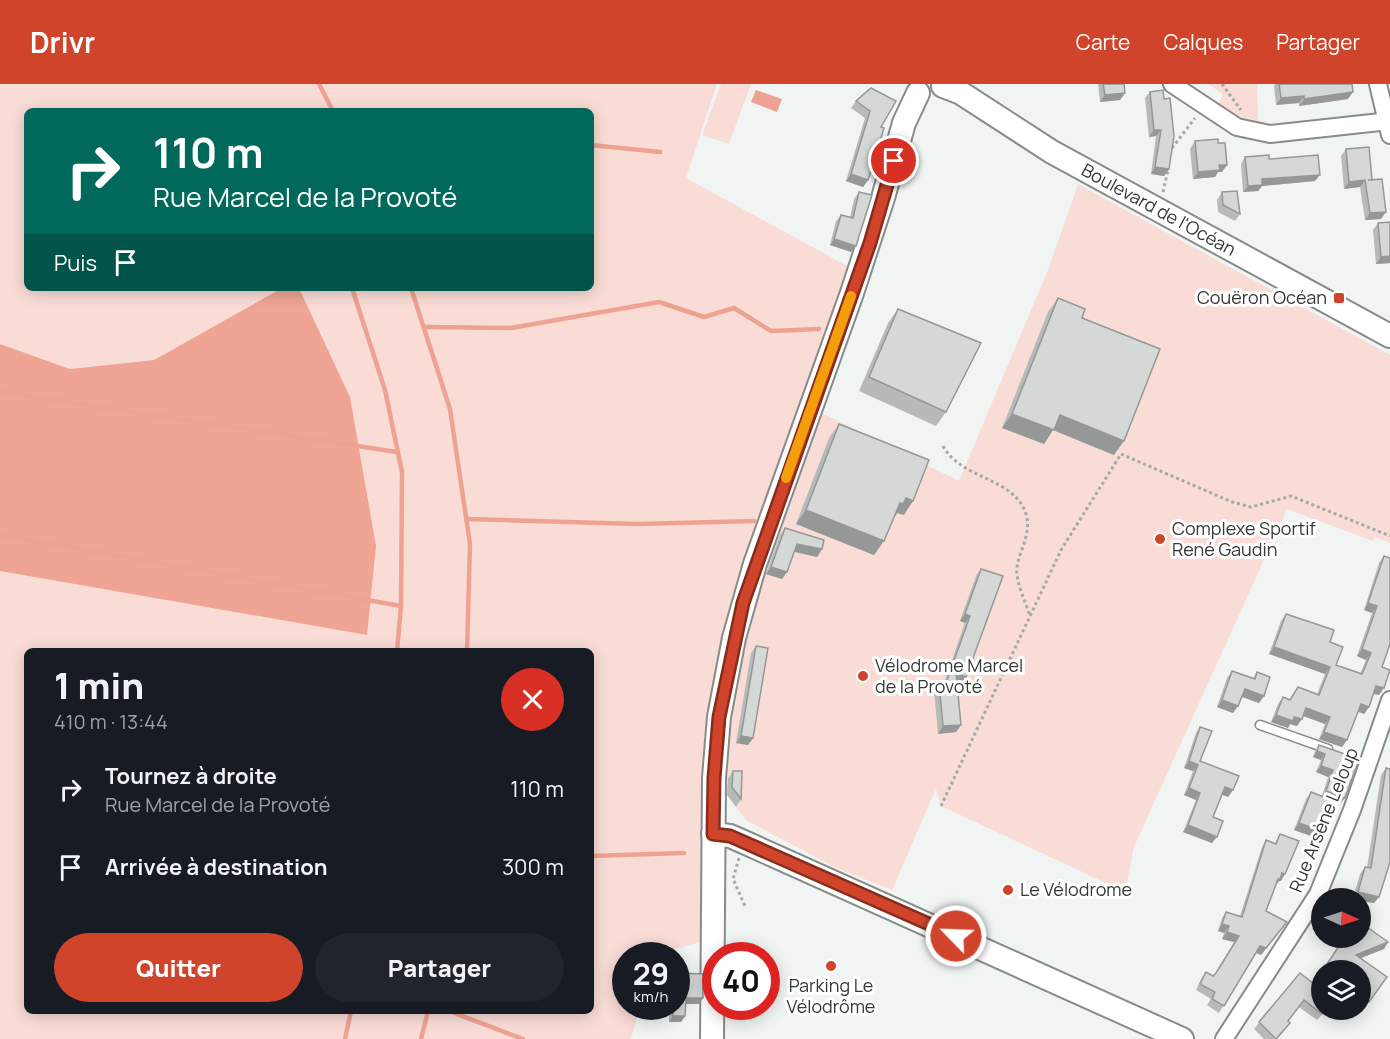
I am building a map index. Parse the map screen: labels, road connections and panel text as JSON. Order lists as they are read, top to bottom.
{
  "streets": {
    "main road": ["Boulevard de l'Océan"],
    "street": ["Rue Arsène Leloup"]
  },
  "places": {
    "transit": ["Couëron Océan"],
    "other": [
      "Complexe Sportif René Gaudin",
      "Vélodrome Marcel de la Provoté",
      "Le Vélodrome",
      "Parking Le Vélodrôme"
    ]
  },
  "north": "right",
  "page": {
    "header": "Drivr",
    "nav": ["Carte", "Calques", "Partager"],
    "turn": ["110 m", "Rue Marcel de la Provoté"],
    "then": "Puis",
    "heading": ["1 min", "410 m · 13:44"],
    "list": [
      {
        "name": "Tournez à droite",
        "note": "Rue Marcel de la Provoté",
        "value": "110 m"
      },
      {
        "name": "Arrivée à destination",
        "value": "300 m"
      }
    ],
    "buttons": ["Quitter", "Partager"],
    "speed": "29 km/h",
    "limit": "40"
  }
}
